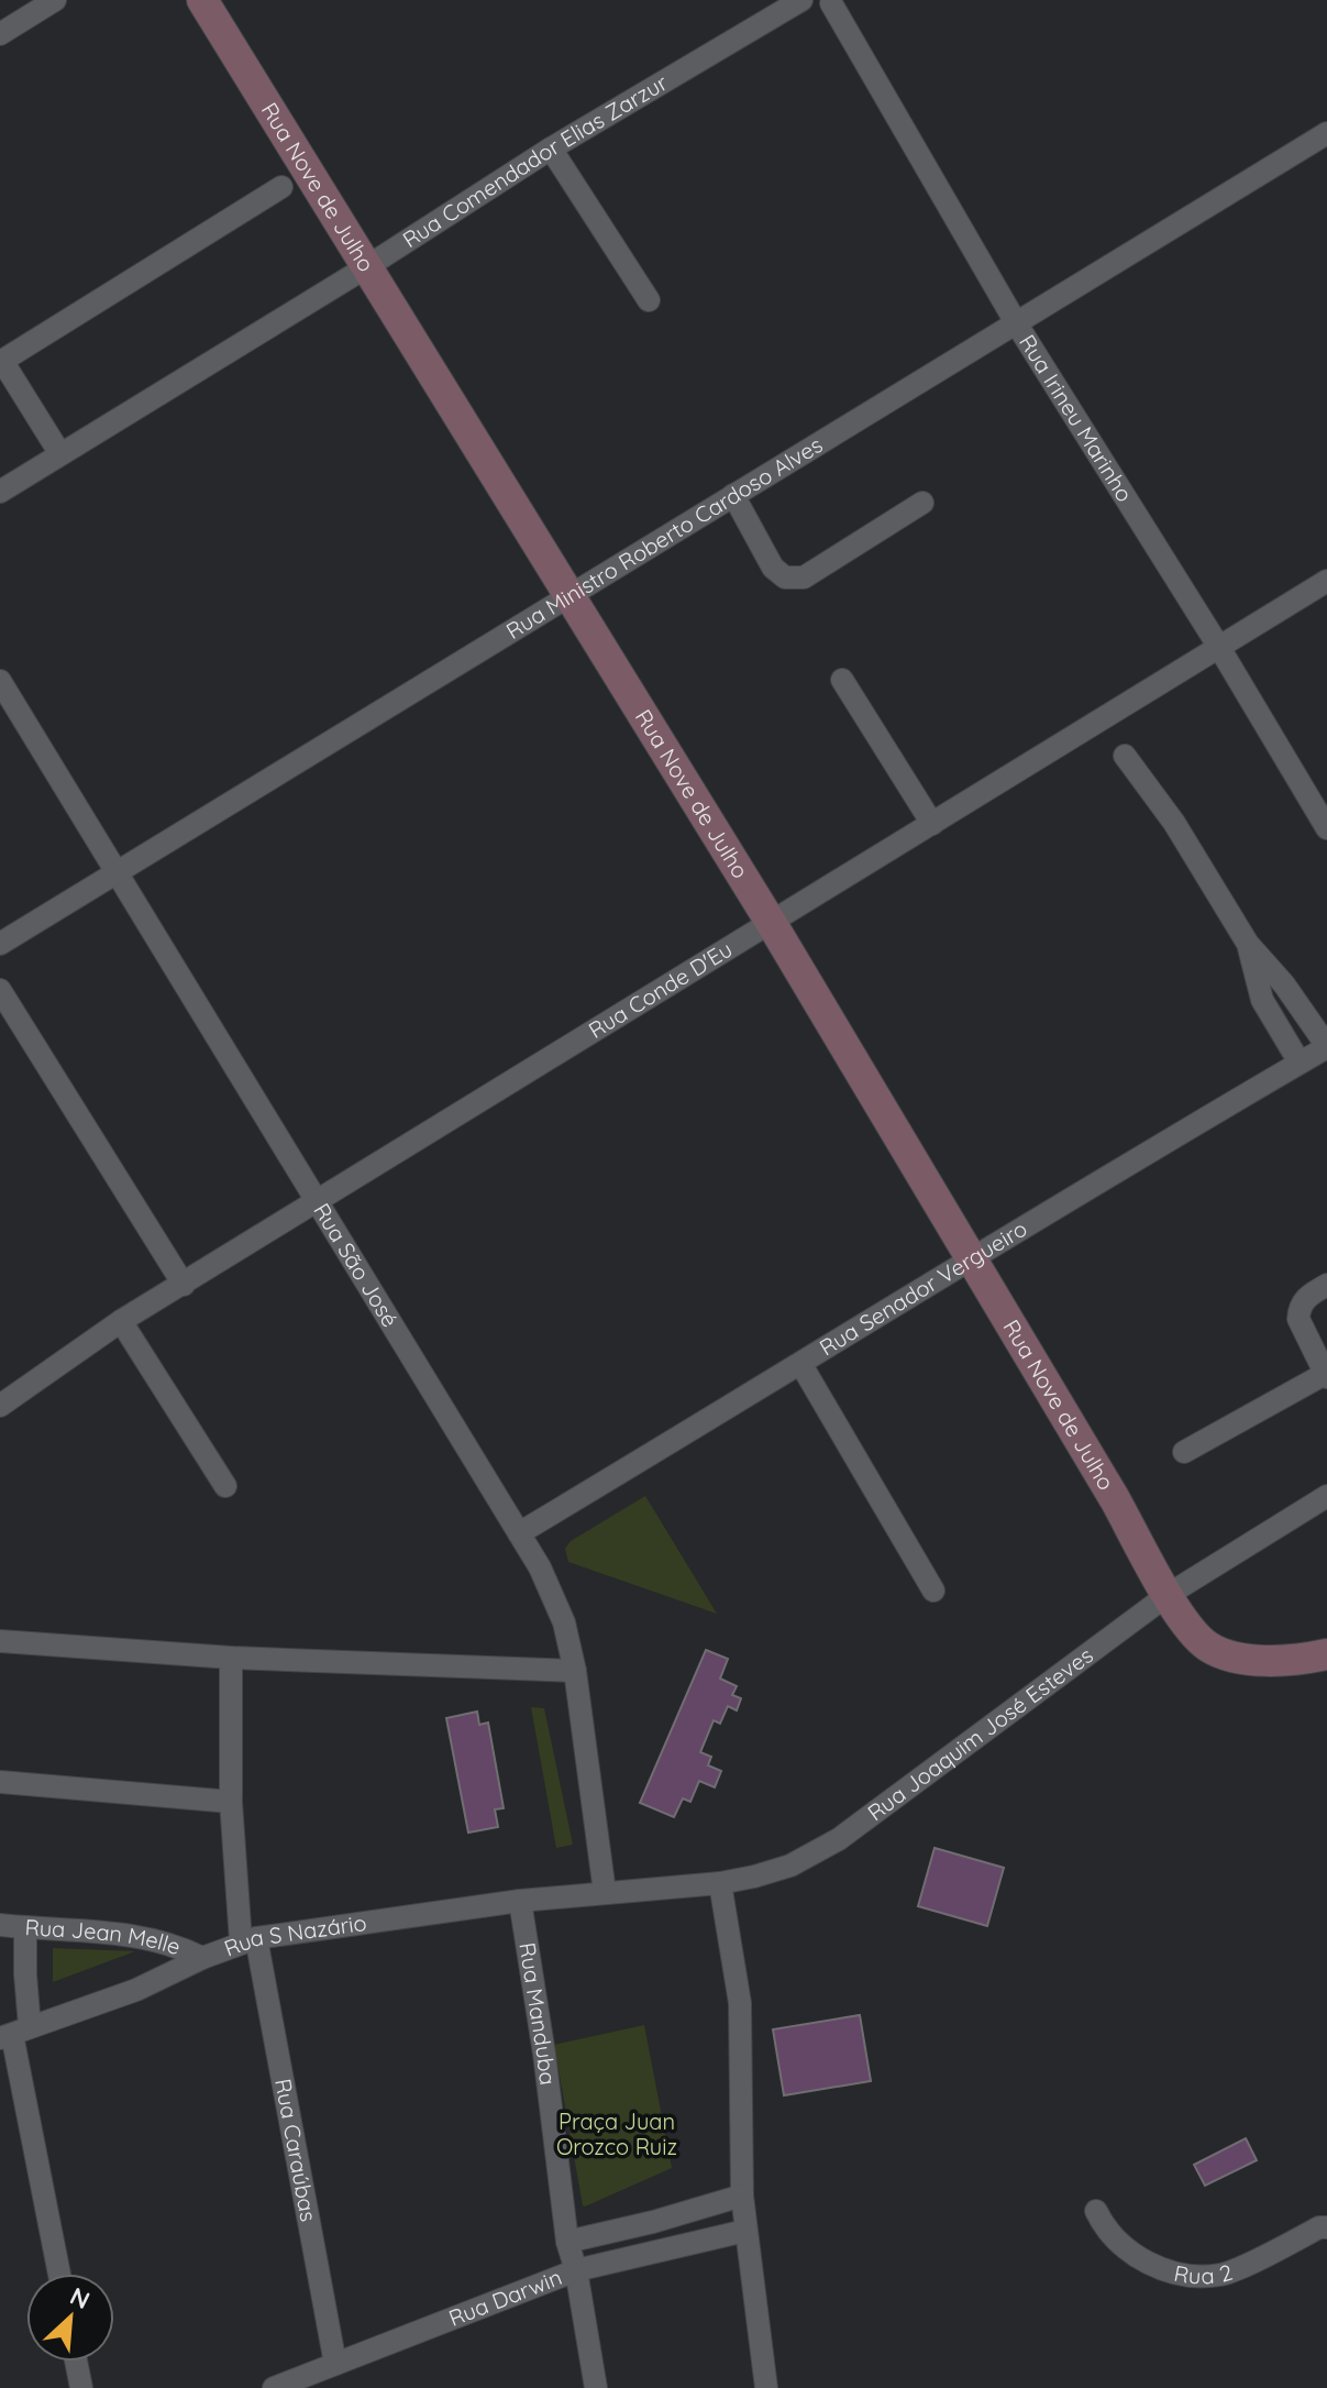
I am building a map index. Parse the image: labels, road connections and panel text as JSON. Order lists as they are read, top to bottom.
{
  "streets": {
    "street": [
      "Rua Comendador Elias Zarzur",
      "Rua Nove de Julho",
      "Rua Irineu Marinho",
      "Rua Ministro Roberto Cardoso Alves",
      "Rua Conde D'Eu",
      "Rua São José",
      "Rua Senador Vergueiro",
      "Rua Joaquim José Esteves",
      "Rua S Nazário",
      "Rua Jean Melle",
      "Rua Manduba",
      "Rua Caraúbas",
      "Rua 2",
      "Rua Darwin"
    ]
  },
  "crossings": [
    ["Rua Comendador Elias Zarzur", "Rua Nove de Julho"],
    ["Rua Nove de Julho", "Rua Ministro Roberto Cardoso Alves"],
    ["Rua Nove de Julho", "Rua Conde D'Eu"],
    ["Rua Nove de Julho", "Rua Senador Vergueiro"],
    ["Rua Nove de Julho", "Rua Joaquim José Esteves"],
    ["Rua Irineu Marinho", "Rua Ministro Roberto Cardoso Alves"],
    ["Rua Irineu Marinho", "Rua Conde D'Eu"],
    ["Rua Ministro Roberto Cardoso Alves", "Rua São José"],
    ["Rua Conde D'Eu", "Rua São José"],
    ["Rua São José", "Rua Senador Vergueiro"],
    ["Rua São José", "Rua Joaquim José Esteves"],
    ["Rua São José", "Rua S Nazário"],
    ["Rua Joaquim José Esteves", "Rua S Nazário"],
    ["Rua S Nazário", "Rua Jean Melle"],
    ["Rua S Nazário", "Rua Manduba"],
    ["Rua S Nazário", "Rua Caraúbas"],
    ["Rua Manduba", "Rua Darwin"],
    ["Rua Caraúbas", "Rua Darwin"]
  ],
  "parks": ["Praça Juan Orozco Ruiz"],
  "north": "top right"
}
